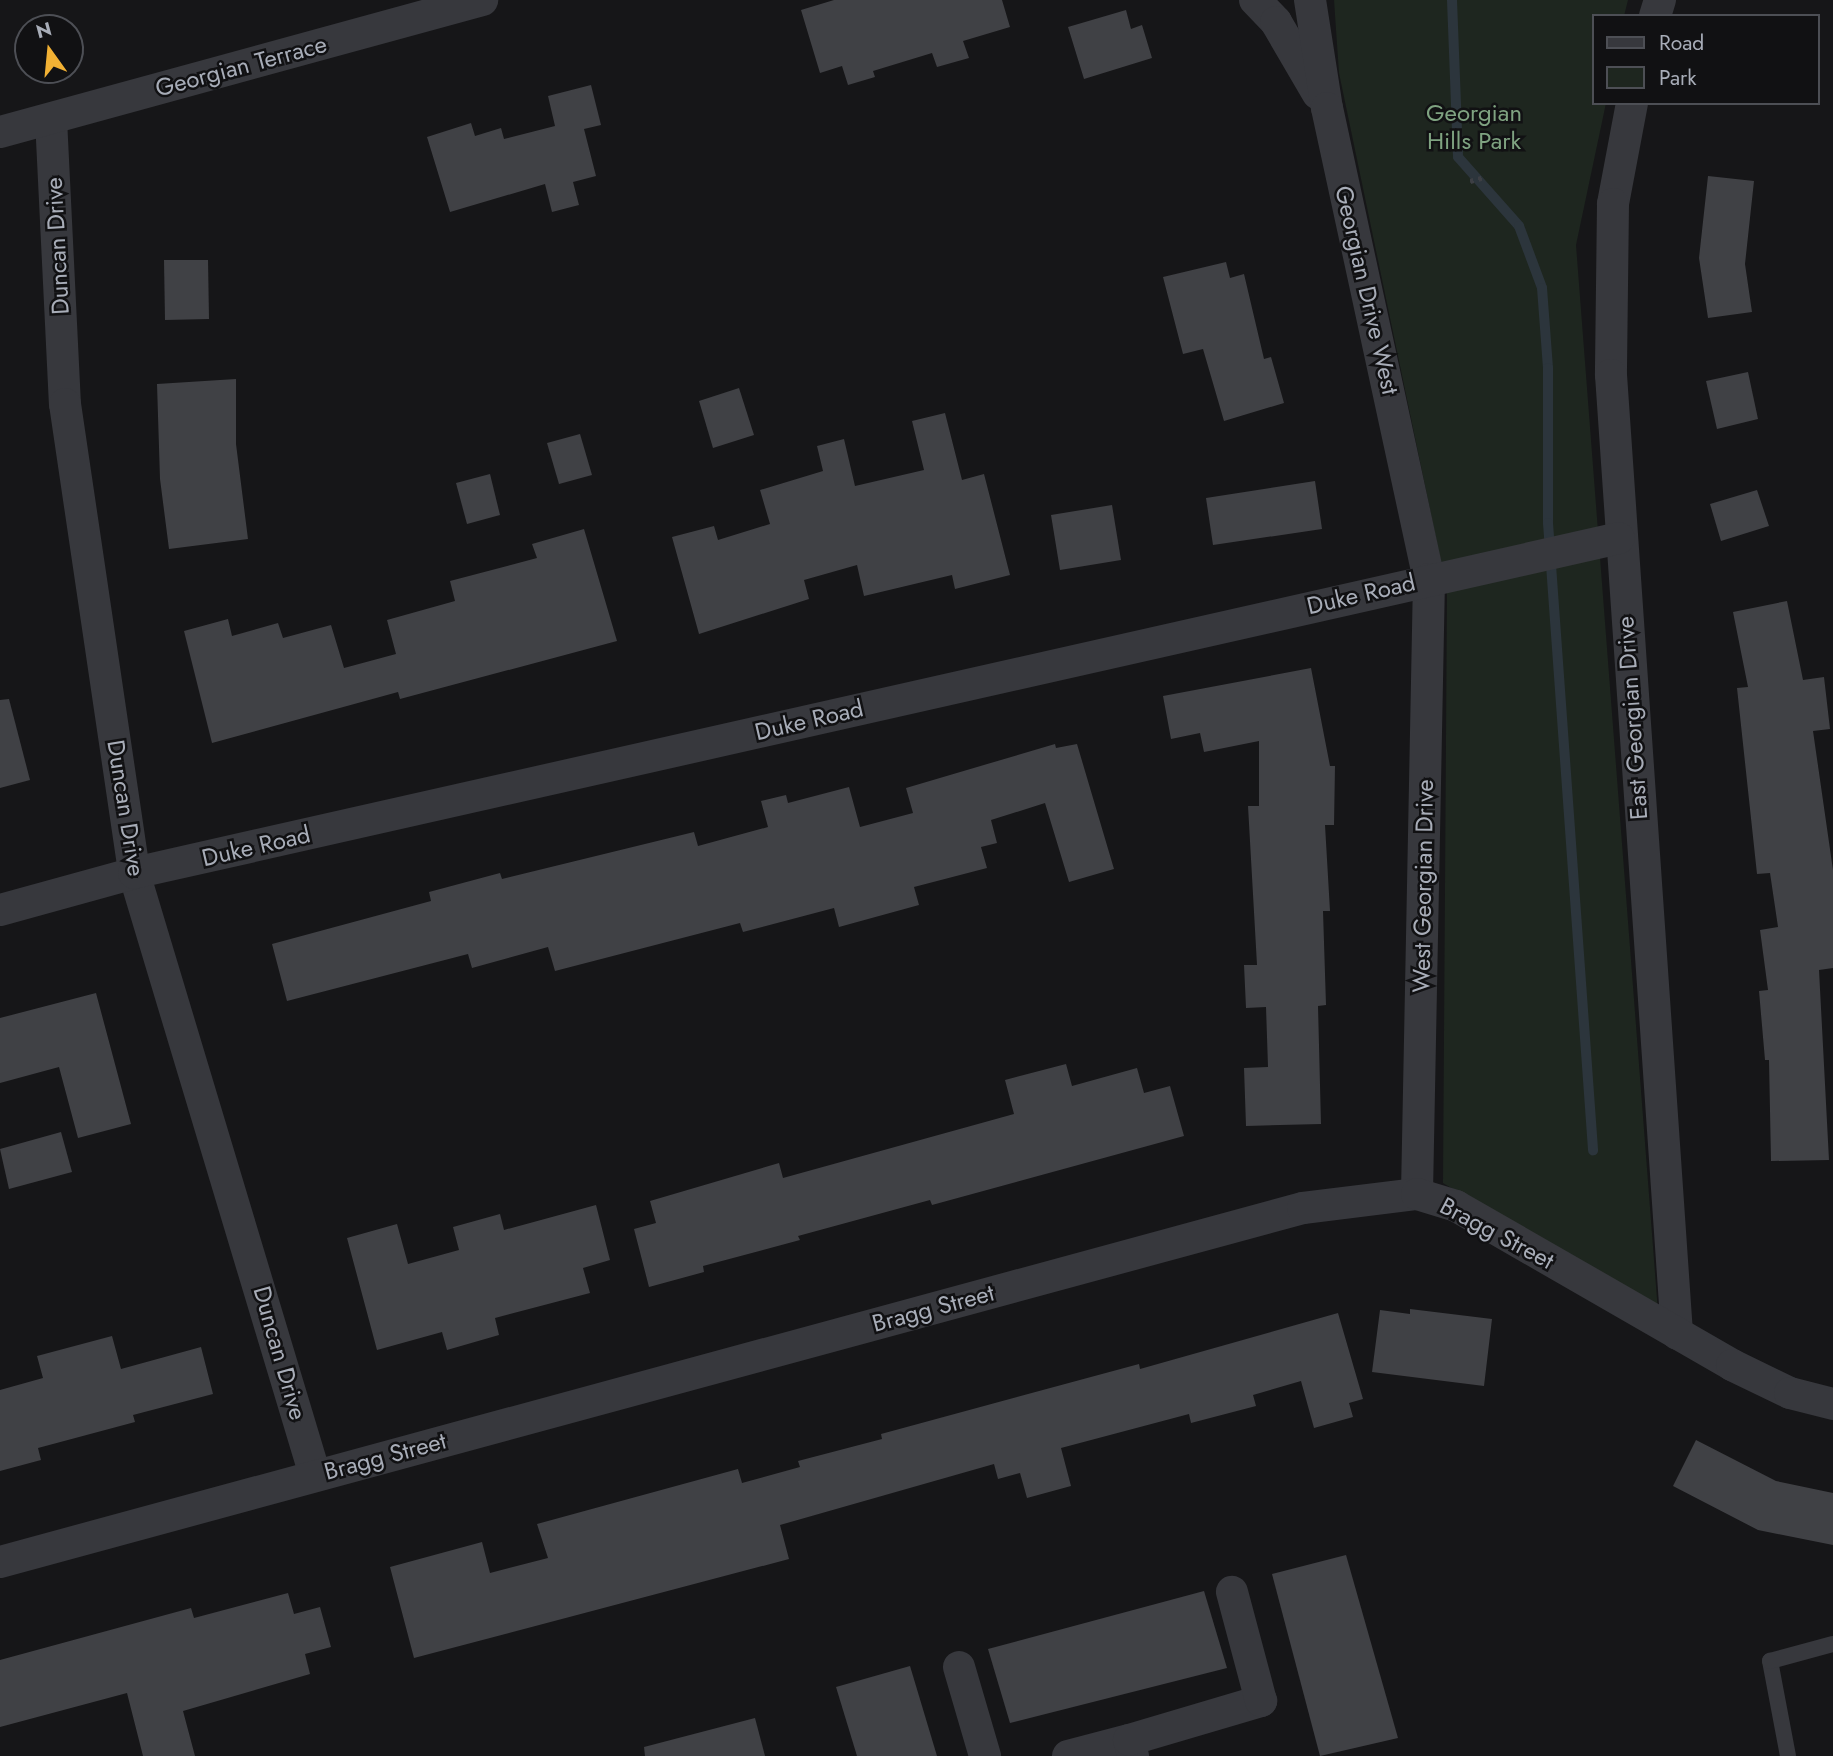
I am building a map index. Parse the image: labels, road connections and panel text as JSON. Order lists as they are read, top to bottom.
{
  "streets": {
    "street": [
      "Georgian Terrace",
      "Duncan Drive",
      "Georgian Drive West",
      "Duke Road",
      "East Georgian Drive",
      "West Georgian Drive",
      "Bragg Street"
    ]
  },
  "crossings": [
    ["Georgian Terrace", "Duncan Drive"],
    ["Duncan Drive", "Duke Road"],
    ["Duncan Drive", "Bragg Street"],
    ["Georgian Drive West", "Duke Road"],
    ["Georgian Drive West", "West Georgian Drive"],
    ["Duke Road", "East Georgian Drive"],
    ["Duke Road", "West Georgian Drive"],
    ["East Georgian Drive", "Bragg Street"],
    ["West Georgian Drive", "Bragg Street"]
  ],
  "parks": ["Georgian Hills Park"],
  "legend": ["Road", "Park"],
  "north": "top"
}
